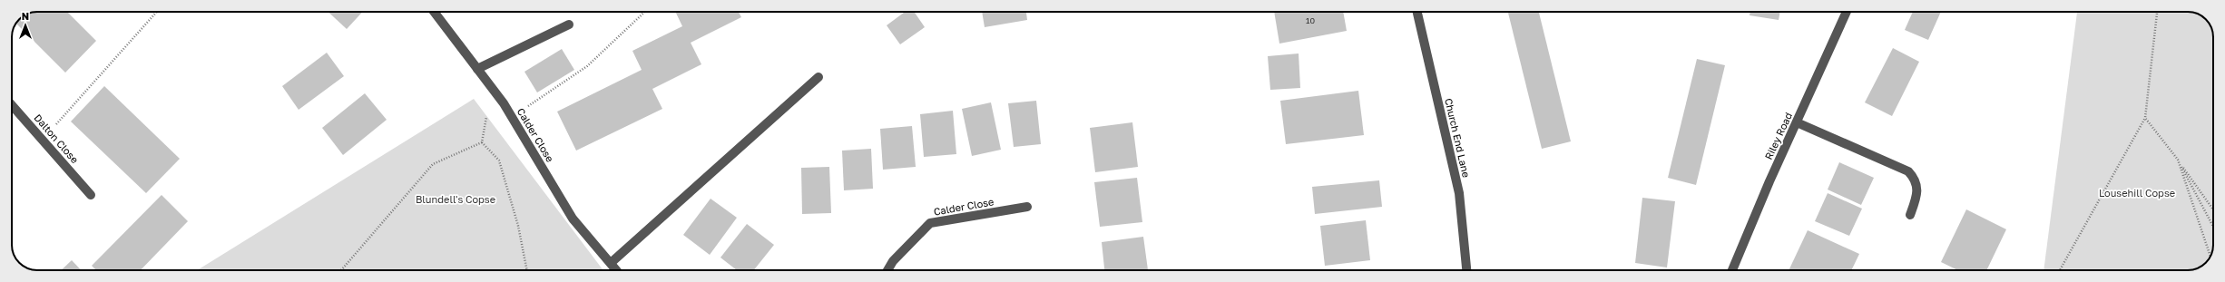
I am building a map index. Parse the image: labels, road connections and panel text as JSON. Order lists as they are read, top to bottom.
{
  "streets": {
    "street": [
      "Calder Close",
      "Riley Road",
      "Church End Lane",
      "Dalton Close"
    ]
  },
  "parks": ["Lousehill Copse", "Blundell's Copse"],
  "house_numbers": ["10"],
  "north": "top"
}
